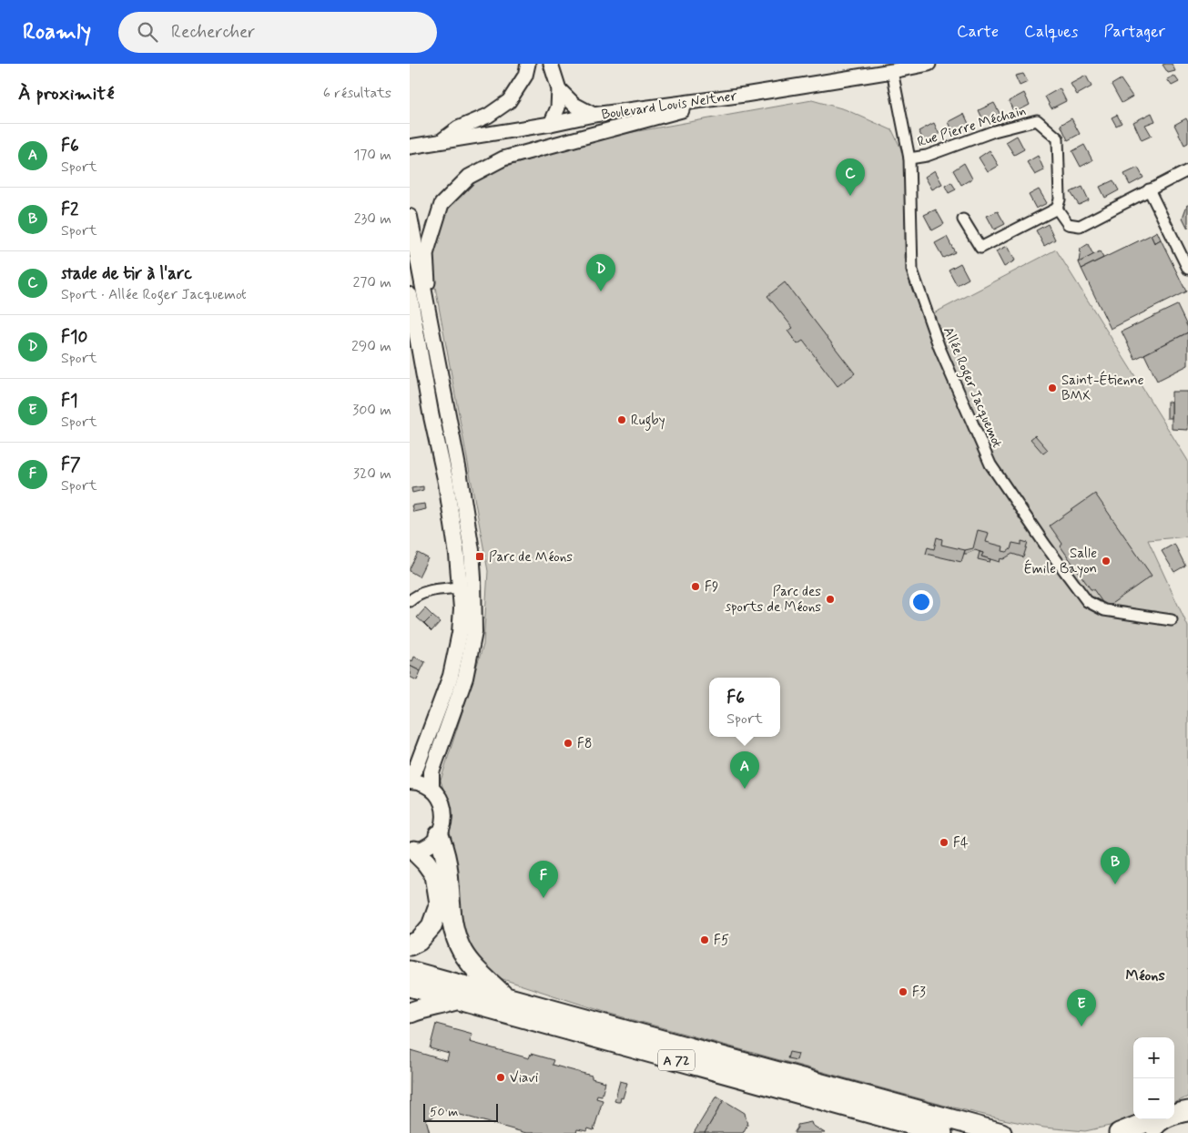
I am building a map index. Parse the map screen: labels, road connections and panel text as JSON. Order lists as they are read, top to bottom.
{
  "streets": {
    "highway": ["A 72"],
    "street": ["Boulevard Louis Neltner", "Rue Pierre Méchain", "Allée Roger Jacquemot"]
  },
  "crossings": [
    ["Boulevard Louis Neltner", "Allée Roger Jacquemot"],
    ["Rue Pierre Méchain", "Allée Roger Jacquemot"]
  ],
  "districts": ["Méons"],
  "places": {
    "other": [
      "Saint-Étienne BMX",
      "Rugby",
      "Salle Émile Bayon",
      "F9",
      "Parc des sports de Méons",
      "F8",
      "F4",
      "F5",
      "F3",
      "Viavi"
    ],
    "transit": ["Parc de Méons"]
  },
  "scale_bar": "50 m",
  "page": {
    "header": "Roamly",
    "search": "Rechercher",
    "nav": ["Carte", "Calques", "Partager"],
    "heading": ["À proximité", "6 résultats"],
    "list": [
      {
        "mark": "A",
        "name": "F6",
        "note": "Sport",
        "value": "170 m"
      },
      {
        "mark": "B",
        "name": "F2",
        "note": "Sport",
        "value": "230 m"
      },
      {
        "mark": "C",
        "name": "stade de tir à l'arc",
        "note": "Sport · Allée Roger Jacquemot",
        "value": "270 m"
      },
      {
        "mark": "D",
        "name": "F10",
        "note": "Sport",
        "value": "290 m"
      },
      {
        "mark": "E",
        "name": "F1",
        "note": "Sport",
        "value": "300 m"
      },
      {
        "mark": "F",
        "name": "F7",
        "note": "Sport",
        "value": "320 m"
      }
    ],
    "pins": [
      "C",
      "D",
      "A",
      "B",
      "F",
      "E"
    ],
    "popup": ["F6", "Sport"],
    "map_buttons": ["+", "−"],
    "scale": "50 m"
  }
}
